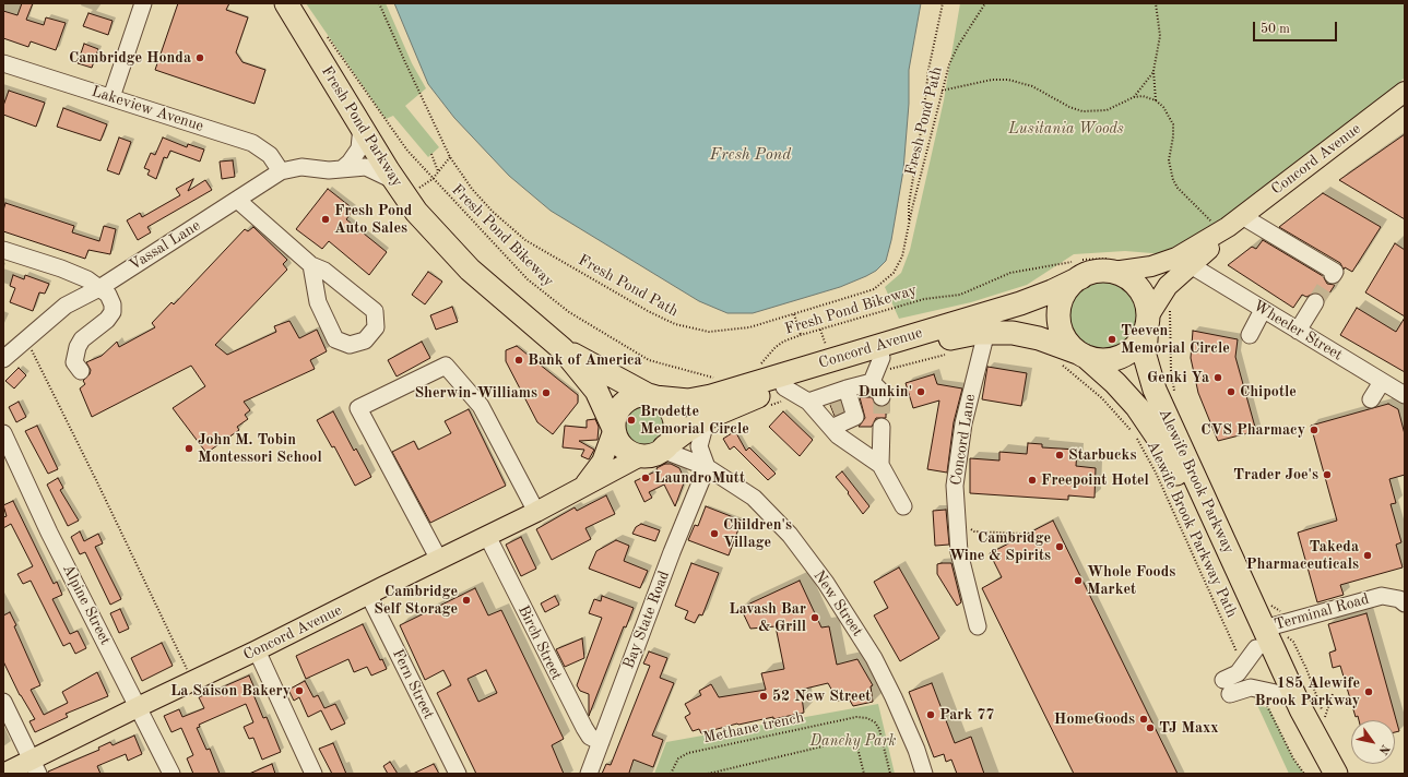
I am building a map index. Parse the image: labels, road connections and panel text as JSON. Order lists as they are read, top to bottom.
{
  "streets": {
    "highway": ["Fresh Pond Parkway", "Concord Avenue", "Alewife Brook Parkway"],
    "street": [
      "Lakeview Avenue",
      "Vassal Lane",
      "Wheeler Street",
      "Concord Lane",
      "New Street",
      "Alpine Street",
      "Terminal Road",
      "Bay State Road",
      "Birch Street",
      "Fern Street"
    ],
    "path": [
      "Fresh Pond Path",
      "Fresh Pond Bikeway",
      "Alewife Brook Parkway Path",
      "Methane trench"
    ]
  },
  "crossings": [
    ["Lakeview Avenue", "Vassal Lane"],
    ["Fresh Pond Parkway", "Concord Avenue"],
    ["Fresh Pond Parkway", "Vassal Lane"],
    ["Fresh Pond Parkway", "New Street"],
    ["Concord Avenue", "Fresh Pond Bikeway"],
    ["Concord Avenue", "Wheeler Street"],
    ["Concord Avenue", "Concord Lane"],
    ["Concord Avenue", "Alewife Brook Parkway"],
    ["Concord Avenue", "New Street"],
    ["Concord Avenue", "Alpine Street"],
    ["Concord Avenue", "Birch Street"],
    ["Concord Avenue", "Fern Street"],
    ["Fresh Pond Bikeway", "Alewife Brook Parkway"],
    ["Alewife Brook Parkway", "Alewife Brook Parkway Path"],
    ["Alewife Brook Parkway", "Terminal Road"],
    ["Alewife Brook Parkway Path", "Terminal Road"],
    ["New Street", "Bay State Road"],
    ["Bay State Road", "Birch Street"]
  ],
  "water": ["Fresh Pond"],
  "parks": ["Lusitania Woods", "Danehy Park"],
  "places": [
    "Cambridge Honda",
    "Fresh Pond Auto Sales",
    "Teeven Memorial Circle",
    "Bank of America",
    "Genki Ya",
    "Dunkin'",
    "Chipotle",
    "Sherwin-Williams",
    "Brodette Memorial Circle",
    "CVS Pharmacy",
    "John M. Tobin Montessori School",
    "Starbucks",
    "Trader Joe's",
    "LaundroMutt",
    "Freepoint Hotel",
    "Children's Village",
    "Cambridge Wine & Spirits",
    "Takeda Pharmaceuticals",
    "Whole Foods Market",
    "Cambridge Self Storage",
    "Lavash Bar & Grill",
    "La Saison Bakery",
    "185 Alewife Brook Parkway",
    "52 New Street",
    "Park 77",
    "HomeGoods",
    "TJ Maxx"
  ],
  "scale_bar": "50 m",
  "north": "bottom right"
}
